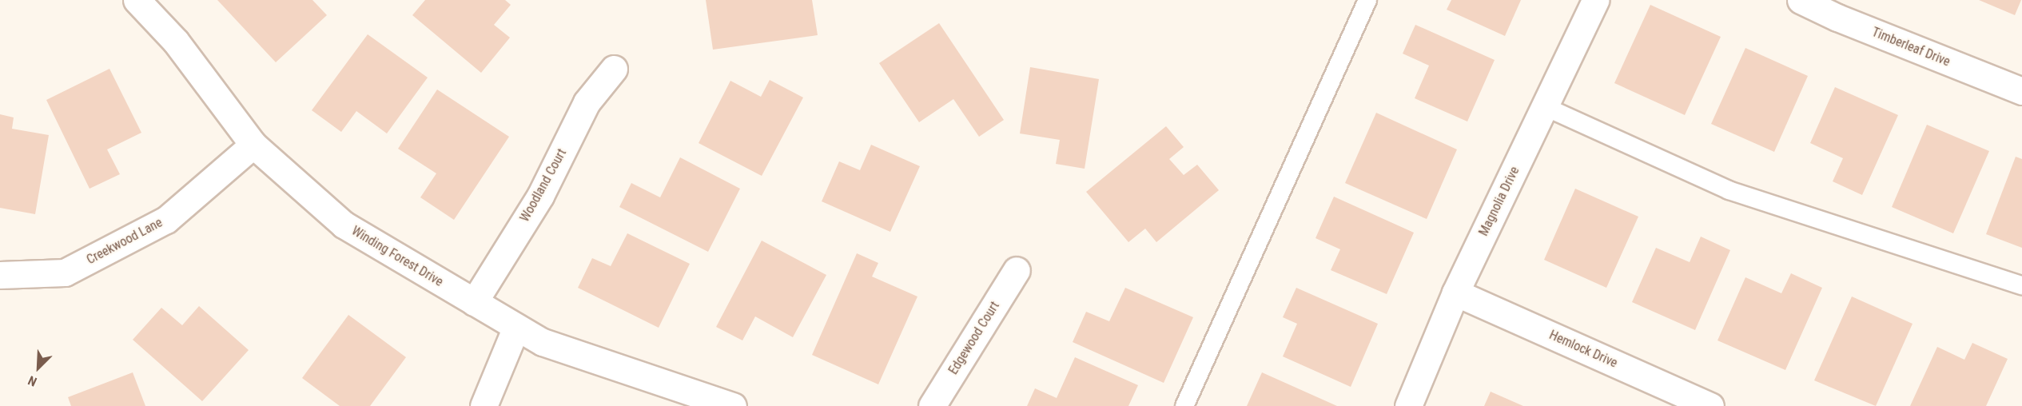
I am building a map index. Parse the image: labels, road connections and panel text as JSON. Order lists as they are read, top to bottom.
{
  "streets": {
    "street": [
      "Timberleaf Drive",
      "Woodland Court",
      "Magnolia Drive",
      "Creekwood Lane",
      "Winding Forest Drive",
      "Edgewood Court",
      "Hemlock Drive"
    ]
  },
  "crossings": [
    ["Woodland Court", "Winding Forest Drive"],
    ["Magnolia Drive", "Hemlock Drive"],
    ["Creekwood Lane", "Winding Forest Drive"]
  ],
  "north": "bottom left"
}
